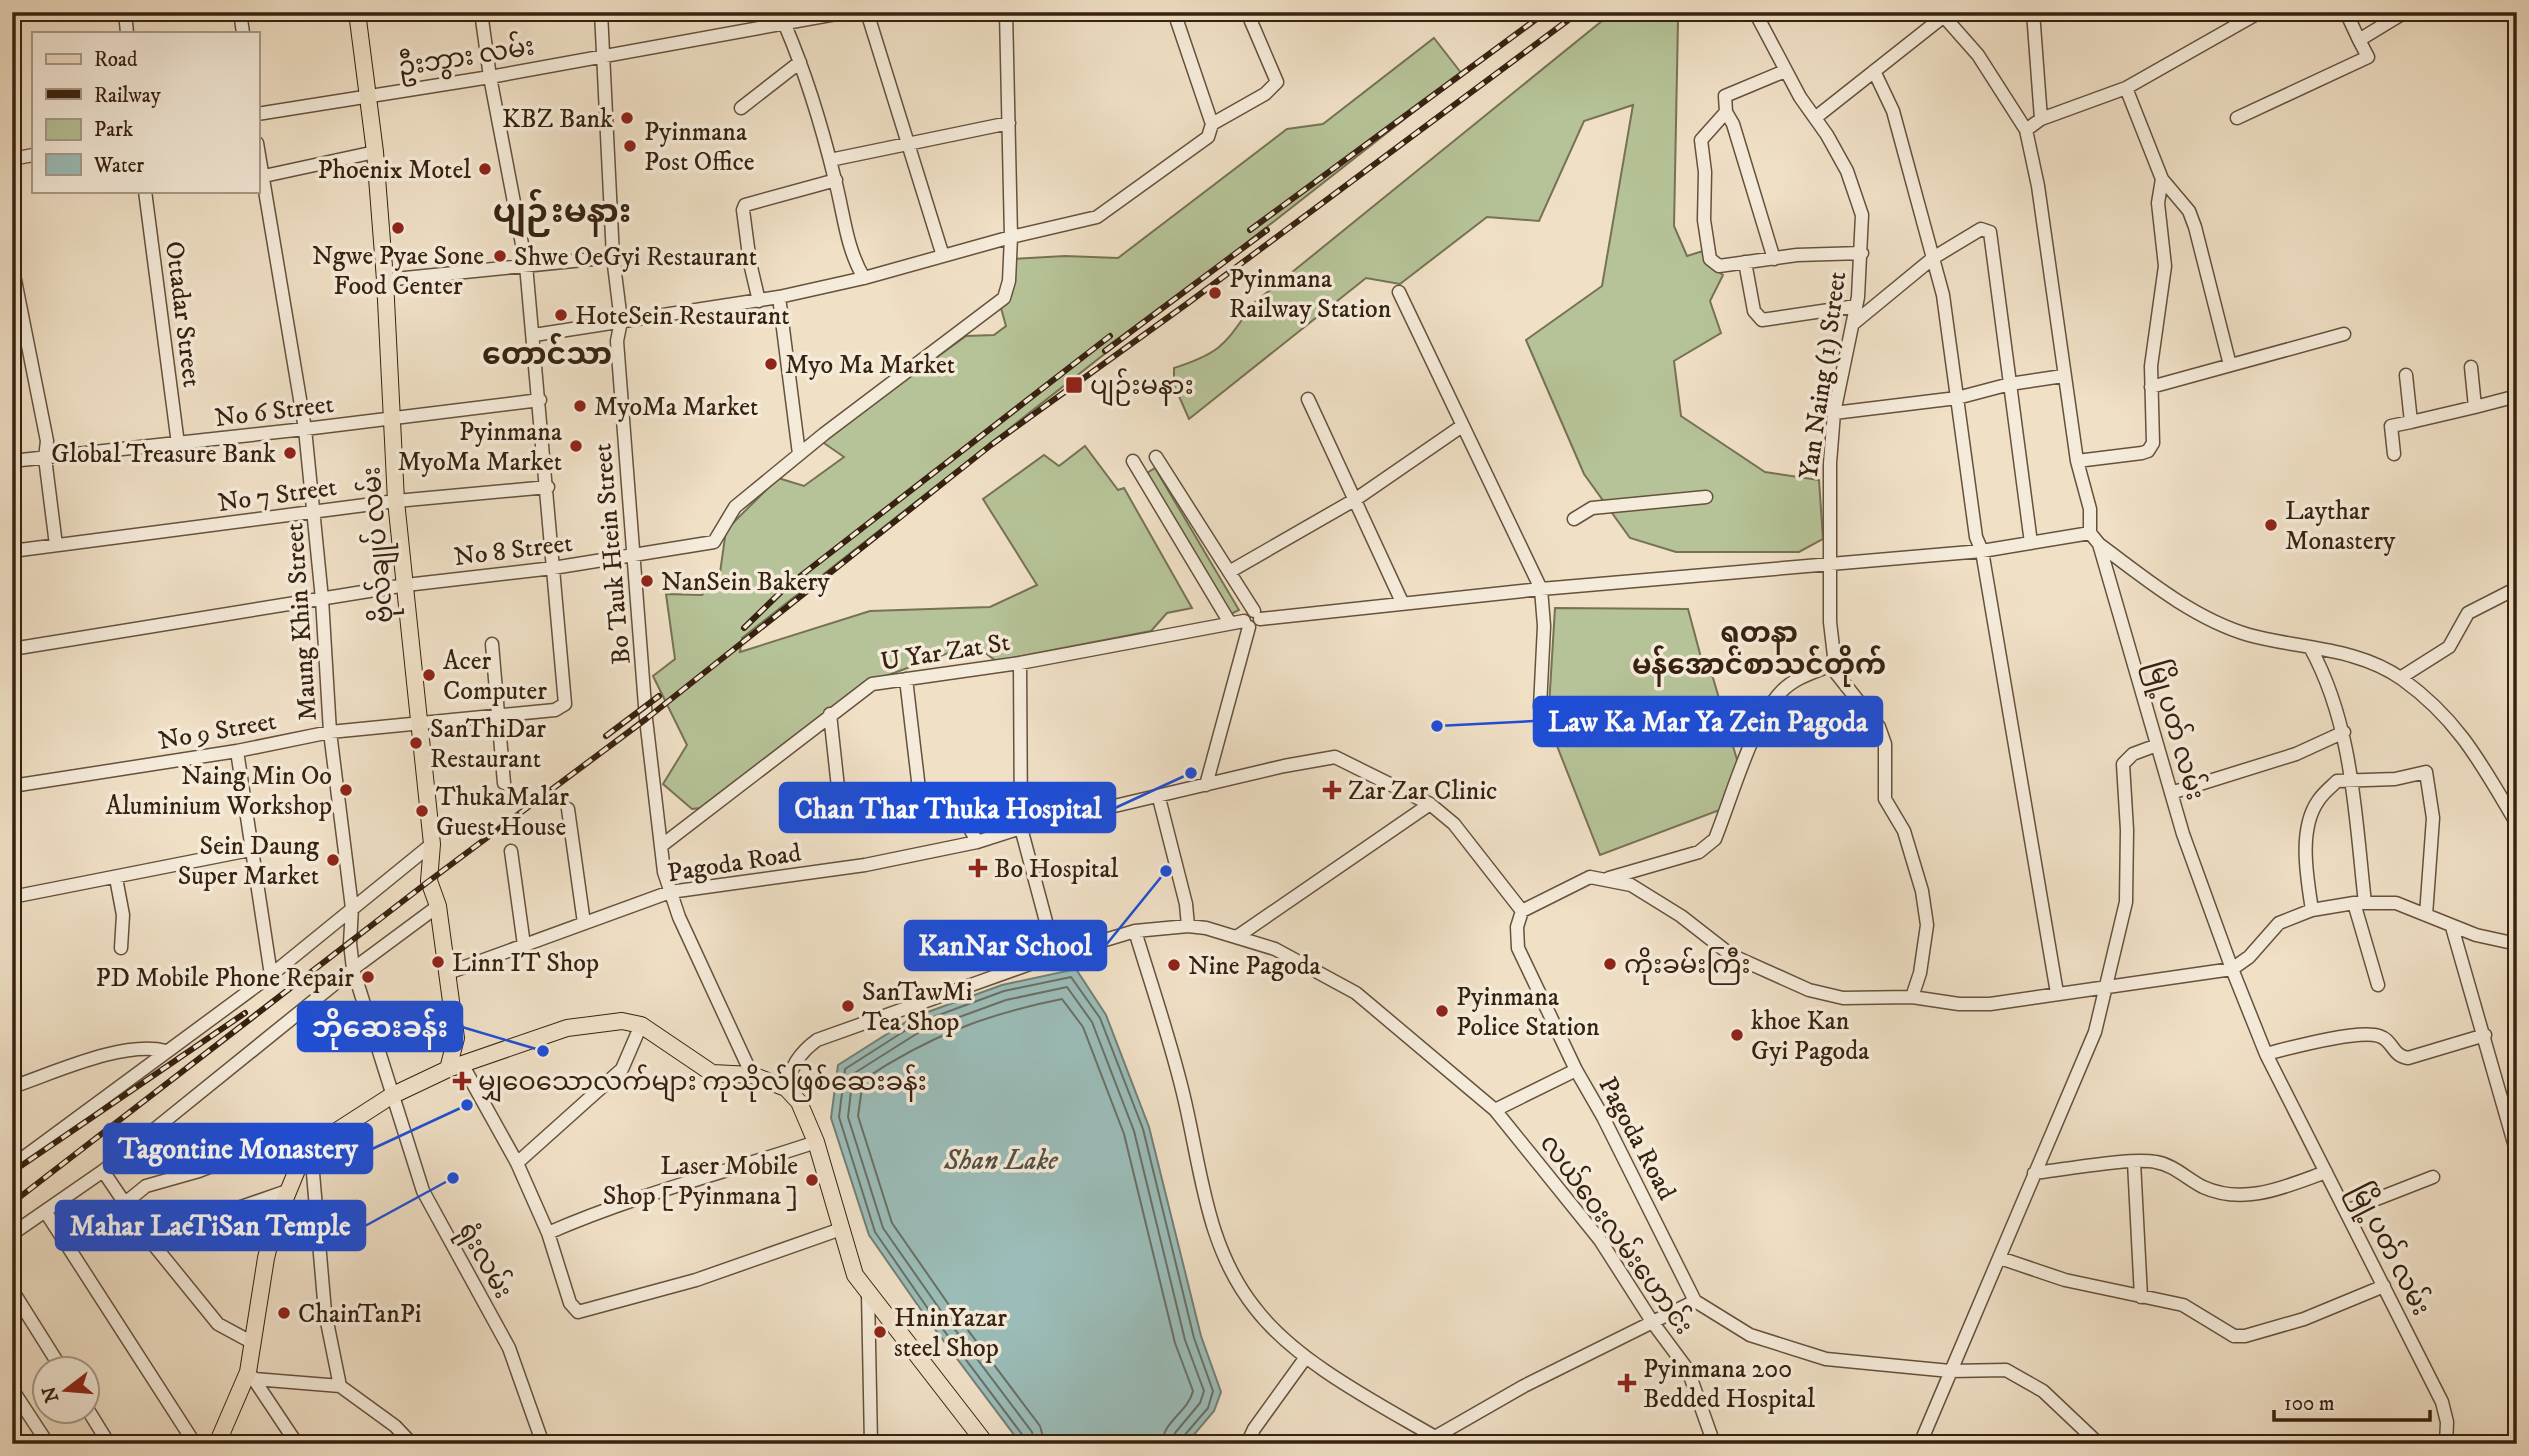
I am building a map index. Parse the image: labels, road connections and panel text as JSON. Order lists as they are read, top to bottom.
{
  "streets": {
    "main road": ["ဗိုလ်ချုပ် လမ်း"],
    "street": [
      "ဦးဘွား လမ်း",
      "Ottadar Street",
      "Yan Naing (1) Street",
      "No 6 Street",
      "No 7 Street",
      "No 8 Street",
      "Bo Tauk Htein Street",
      "Maung Khin Street",
      "U Yar Zat St",
      "No 9 Street",
      "မြို့ပတ် လမ်း",
      "Pagoda Road",
      "လယ်ဝေးလမ်းဟောင်း",
      "ရုံးလမ်း"
    ]
  },
  "crossings": [
    ["ဦးဘွား လမ်း", "ဗိုလ်ချုပ် လမ်း"],
    ["ဦးဘွား လမ်း", "Bo Tauk Htein Street"],
    ["Ottadar Street", "No 6 Street"],
    ["Yan Naing (1) Street", "U Yar Zat St"],
    ["No 6 Street", "ဗိုလ်ချုပ် လမ်း"],
    ["No 6 Street", "Maung Khin Street"],
    ["No 7 Street", "ဗိုလ်ချုပ် လမ်း"],
    ["No 7 Street", "Maung Khin Street"],
    ["ဗိုလ်ချုပ် လမ်း", "No 8 Street"],
    ["ဗိုလ်ချုပ် လမ်း", "No 9 Street"],
    ["ဗိုလ်ချုပ် လမ်း", "Pagoda Road"],
    ["No 8 Street", "Bo Tauk Htein Street"],
    ["No 8 Street", "Maung Khin Street"],
    ["No 8 Street", "No 9 Street"],
    ["Bo Tauk Htein Street", "U Yar Zat St"],
    ["Bo Tauk Htein Street", "Pagoda Road"],
    ["Maung Khin Street", "No 9 Street"],
    ["Maung Khin Street", "ရုံးလမ်း"],
    ["U Yar Zat St", "မြို့ပတ် လမ်း"]
  ],
  "districts": ["ပျဉ်းမနား", "တောင်သာ", "ရတနာ မန်အောင်စာသင်တိုက်"],
  "water": ["Shan Lake"],
  "places": {
    "other": [
      "KBZ Bank",
      "Pyinmana Post Office",
      "Phoenix Motel",
      "Ngwe Pyae Sone Food Center",
      "Shwe OeGyi Restaurant",
      "Pyinmana Railway Station",
      "HoteSein Restaurant",
      "Myo Ma Market",
      "MyoMa Market",
      "Pyinmana MyoMa Market",
      "Global Treasure Bank",
      "Laythar Monastery",
      "NanSein Bakery",
      "Acer Computer",
      "Law Ka Mar Ya Zein Pagoda",
      "SanThiDar Restaurant",
      "Chan Thar Thuka Hospital",
      "Naing Min Oo Aluminium Workshop",
      "ThukaMalar Guest House",
      "Sein Daung Super Market",
      "KanNar School",
      "Linn IT Shop",
      "ကိုးခမ်းကြီး",
      "Nine Pagoda",
      "PD Mobile Phone Repair",
      "SanTawMi Tea Shop",
      "Pyinmana Police Station",
      "khoe Kan Gyi Pagoda",
      "ဘိုဆေးခန်း",
      "Tagontine Monastery",
      "Mahar LaeTiSan Temple",
      "Laser Mobile Shop [ Pyinmana ]",
      "ChainTanPi",
      "HninYazar steel Shop"
    ],
    "transit": ["ပျဉ်းမနား"],
    "health": [
      "Zar Zar Clinic",
      "Bo Hospital",
      "မျှဝေသောလက်များ ကုသိုလ်ဖြစ်ဆေးခန်း",
      "Pyinmana 200 Bedded Hospital"
    ]
  },
  "legend": [
    "Road",
    "Railway",
    "Park",
    "Water"
  ],
  "scale_bar": "100 m",
  "north": "left"
}
